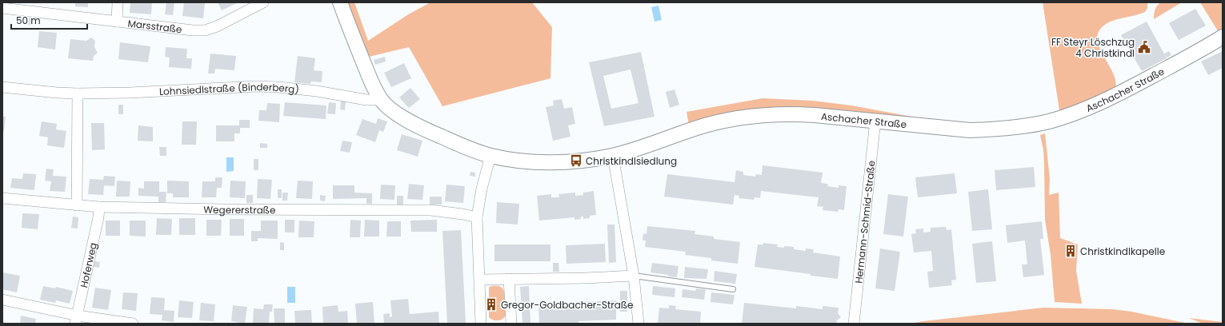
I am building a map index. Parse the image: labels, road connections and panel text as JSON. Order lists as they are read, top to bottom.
{
  "streets": {
    "street": [
      "Marsstraße",
      "Aschacher Straße",
      "Lohnsiedlstraße (Binderberg)",
      "Wegererstraße",
      "Hermann-Schmid-Straße",
      "Hoferweg"
    ]
  },
  "crossings": [
    ["Aschacher Straße", "Lohnsiedlstraße (Binderberg)"],
    ["Aschacher Straße", "Hermann-Schmid-Straße"],
    ["Wegererstraße", "Hoferweg"]
  ],
  "places": {
    "public building": ["FF Steyr Löschzug 4 Christkindl"],
    "bus stop": ["Christkindlsiedlung"],
    "building": ["Christkindlkapelle", "Gregor-Goldbacher-Straße"]
  },
  "scale_bar": "50 m"
}
